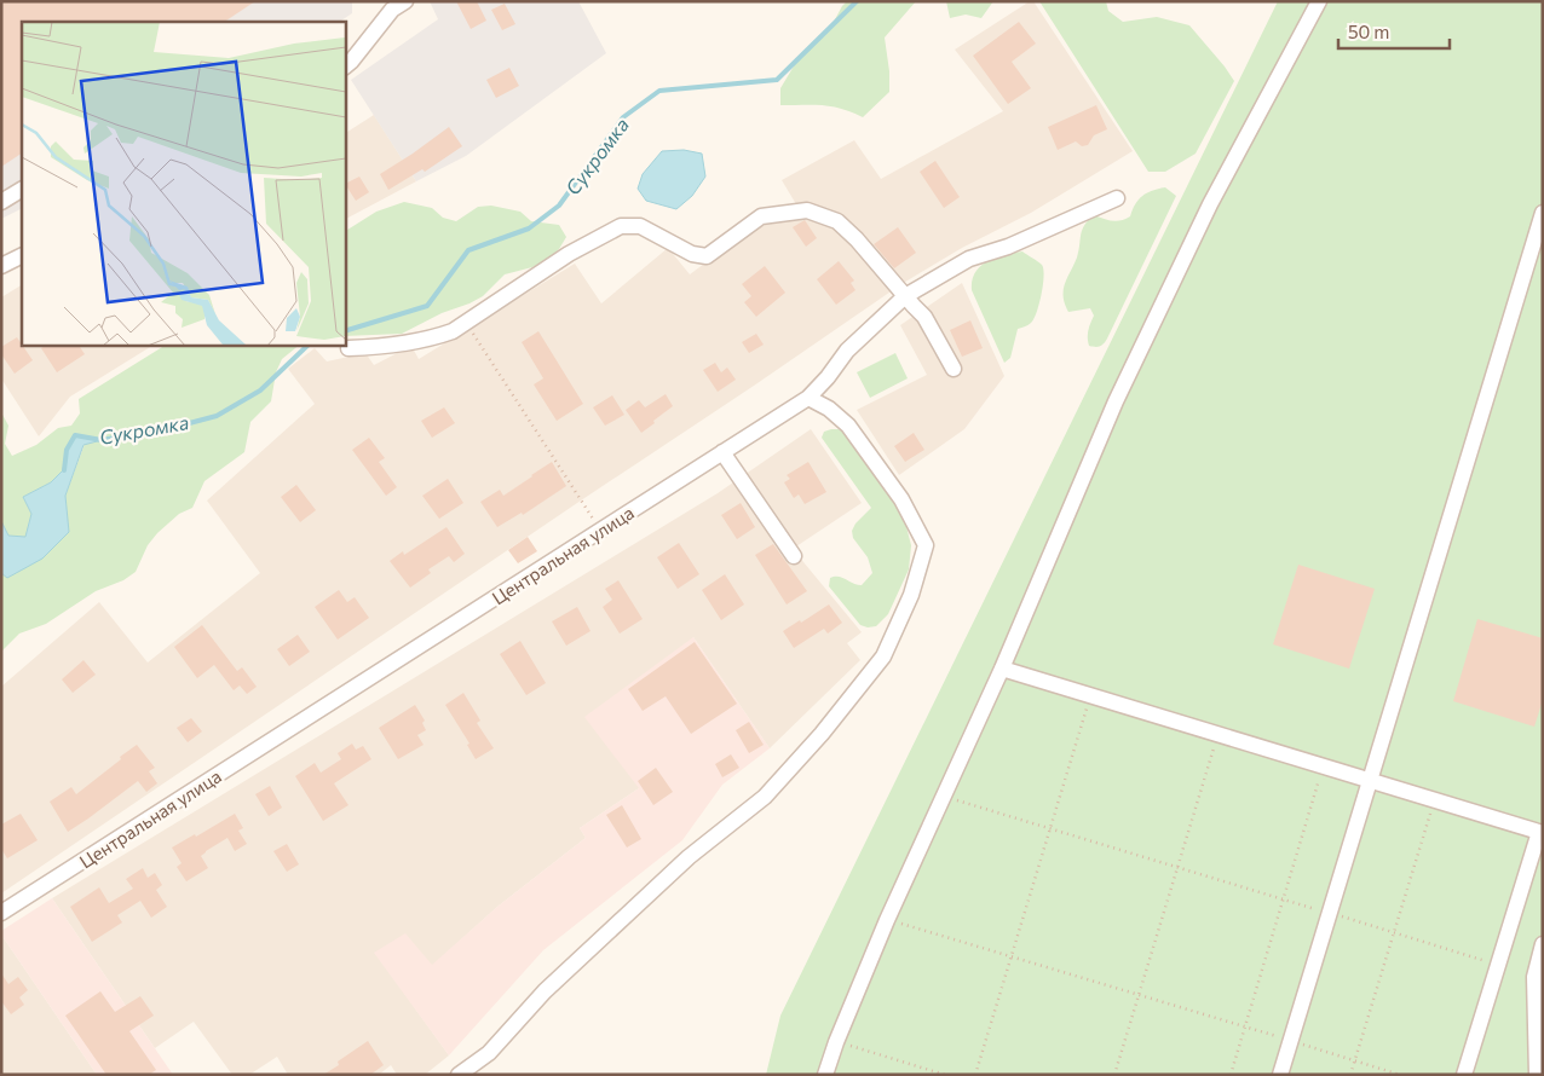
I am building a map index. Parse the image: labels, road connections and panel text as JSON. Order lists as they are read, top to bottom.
{
  "streets": {
    "street": ["Центральная улица"]
  },
  "water": ["Сукромка"],
  "scale_bar": "50 m"
}
